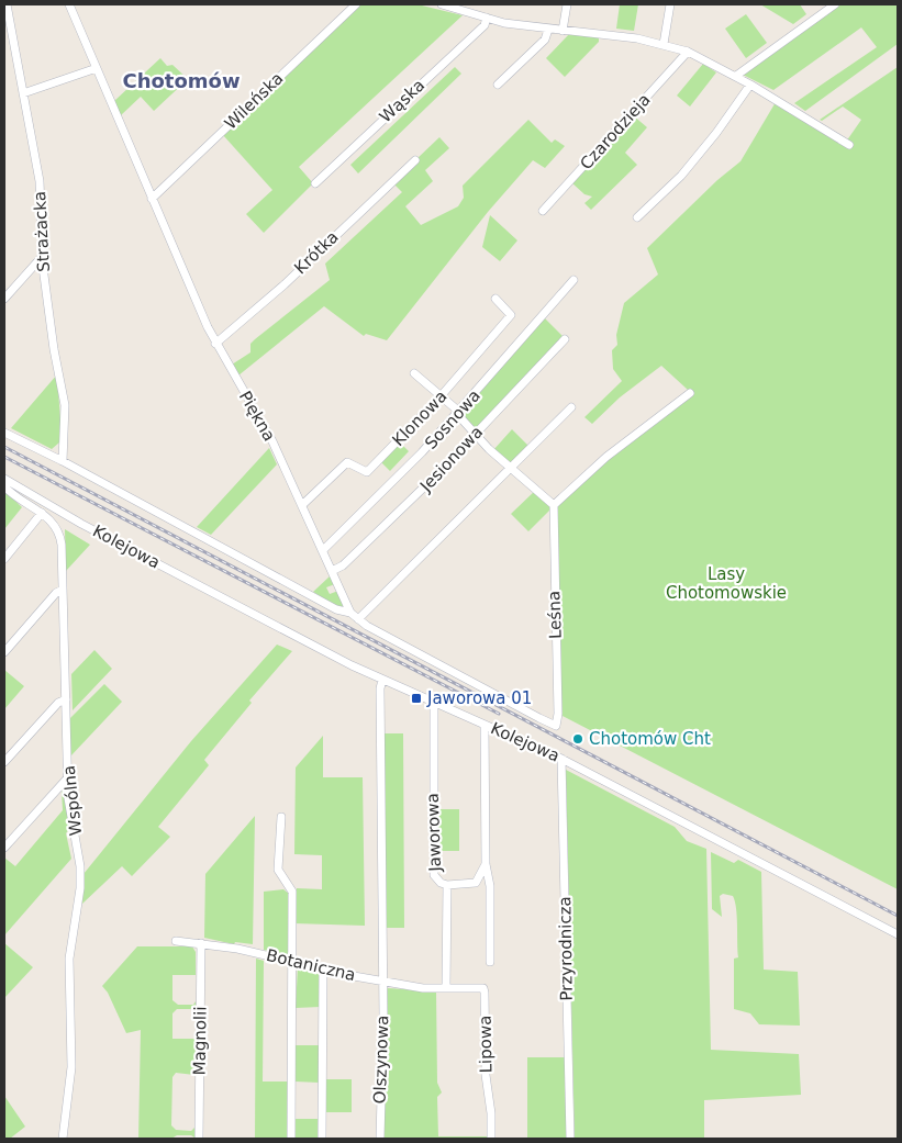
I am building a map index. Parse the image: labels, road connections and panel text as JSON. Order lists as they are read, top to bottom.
{
  "streets": {
    "street": [
      "Wileńska",
      "Wąska",
      "Czarodzieja",
      "Strażacka",
      "Krótka",
      "Piękna",
      "Klonowa",
      "Sosnowa",
      "Jesionowa",
      "Kolejowa",
      "Leśna",
      "Wspólna",
      "Jaworowa",
      "Przyrodnicza",
      "Botaniczna",
      "Magnolii",
      "Lipowa",
      "Olszynowa"
    ]
  },
  "crossings": [
    ["Wileńska", "Piękna"],
    ["Krótka", "Piękna"],
    ["Piękna", "Klonowa"],
    ["Piękna", "Sosnowa"],
    ["Piękna", "Jesionowa"],
    ["Piękna", "Leśna"],
    ["Kolejowa", "Jaworowa"],
    ["Kolejowa", "Przyrodnicza"],
    ["Kolejowa", "Olszynowa"],
    ["Jaworowa", "Botaniczna"],
    ["Jaworowa", "Lipowa"],
    ["Botaniczna", "Magnolii"],
    ["Botaniczna", "Lipowa"],
    ["Botaniczna", "Olszynowa"]
  ],
  "districts": ["Chotomów"],
  "parks": ["Lasy Chotomowskie"],
  "places": {
    "transit": ["Jaworowa 01"],
    "other": ["Chotomów Cht"]
  }
}
